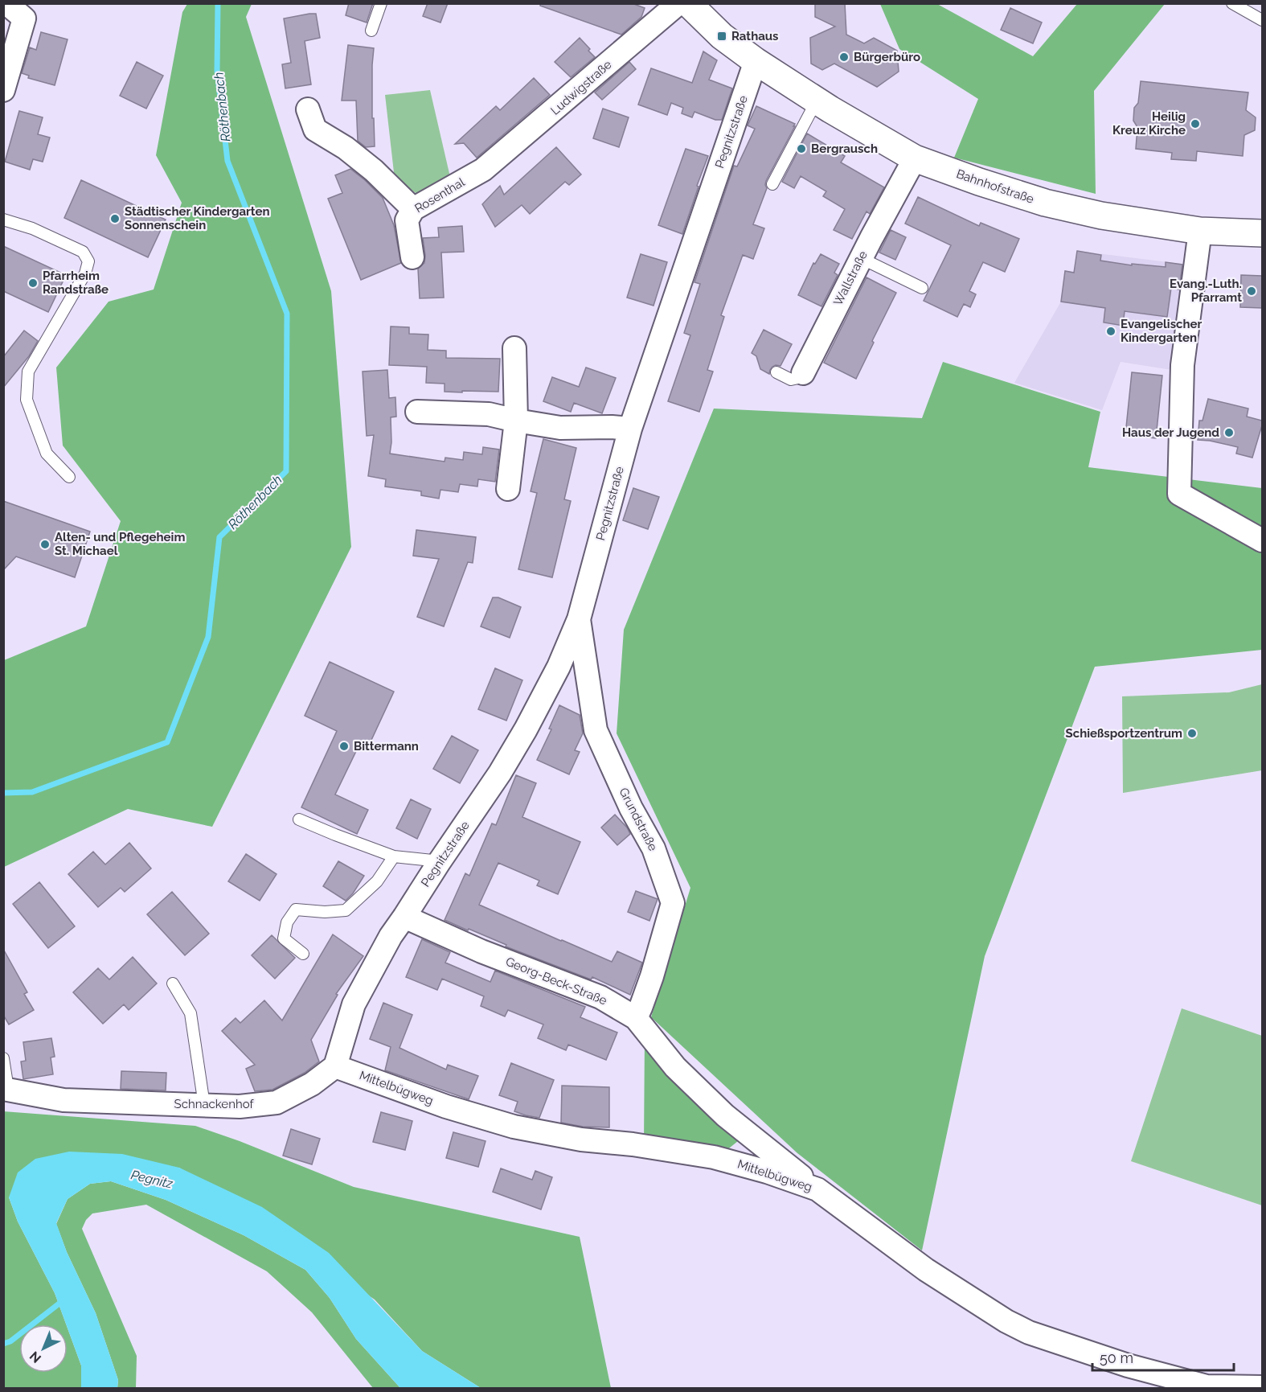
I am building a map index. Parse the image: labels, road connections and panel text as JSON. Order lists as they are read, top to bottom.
{
  "streets": {
    "main road": ["Bahnhofstraße"],
    "street": [
      "Ludwigstraße",
      "Pegnitzstraße",
      "Rosenthal",
      "Wallstraße",
      "Grundstraße",
      "Georg-Beck-Straße",
      "Mittelbügweg",
      "Schnackenhof"
    ]
  },
  "crossings": [
    ["Ludwigstraße", "Rosenthal"],
    ["Pegnitzstraße", "Bahnhofstraße"],
    ["Pegnitzstraße", "Grundstraße"],
    ["Pegnitzstraße", "Georg-Beck-Straße"],
    ["Bahnhofstraße", "Wallstraße"],
    ["Grundstraße", "Georg-Beck-Straße"],
    ["Georg-Beck-Straße", "Mittelbügweg"],
    ["Mittelbügweg", "Schnackenhof"]
  ],
  "water": ["Röthenbach", "Pegnitz"],
  "places": {
    "transit": ["Rathaus"],
    "other": [
      "Bürgerbüro",
      "Heilig Kreuz Kirche",
      "Bergrausch",
      "Städtischer Kindergarten Sonnenschein",
      "Pfarrheim Randstraße",
      "Evang.-Luth. Pfarramt",
      "Evangelischer Kindergarten",
      "Haus der Jugend",
      "Alten- und Pflegeheim St. Michael",
      "Schießsportzentrum",
      "Bittermann"
    ]
  },
  "scale_bar": "50 m",
  "north": "bottom left"
}
